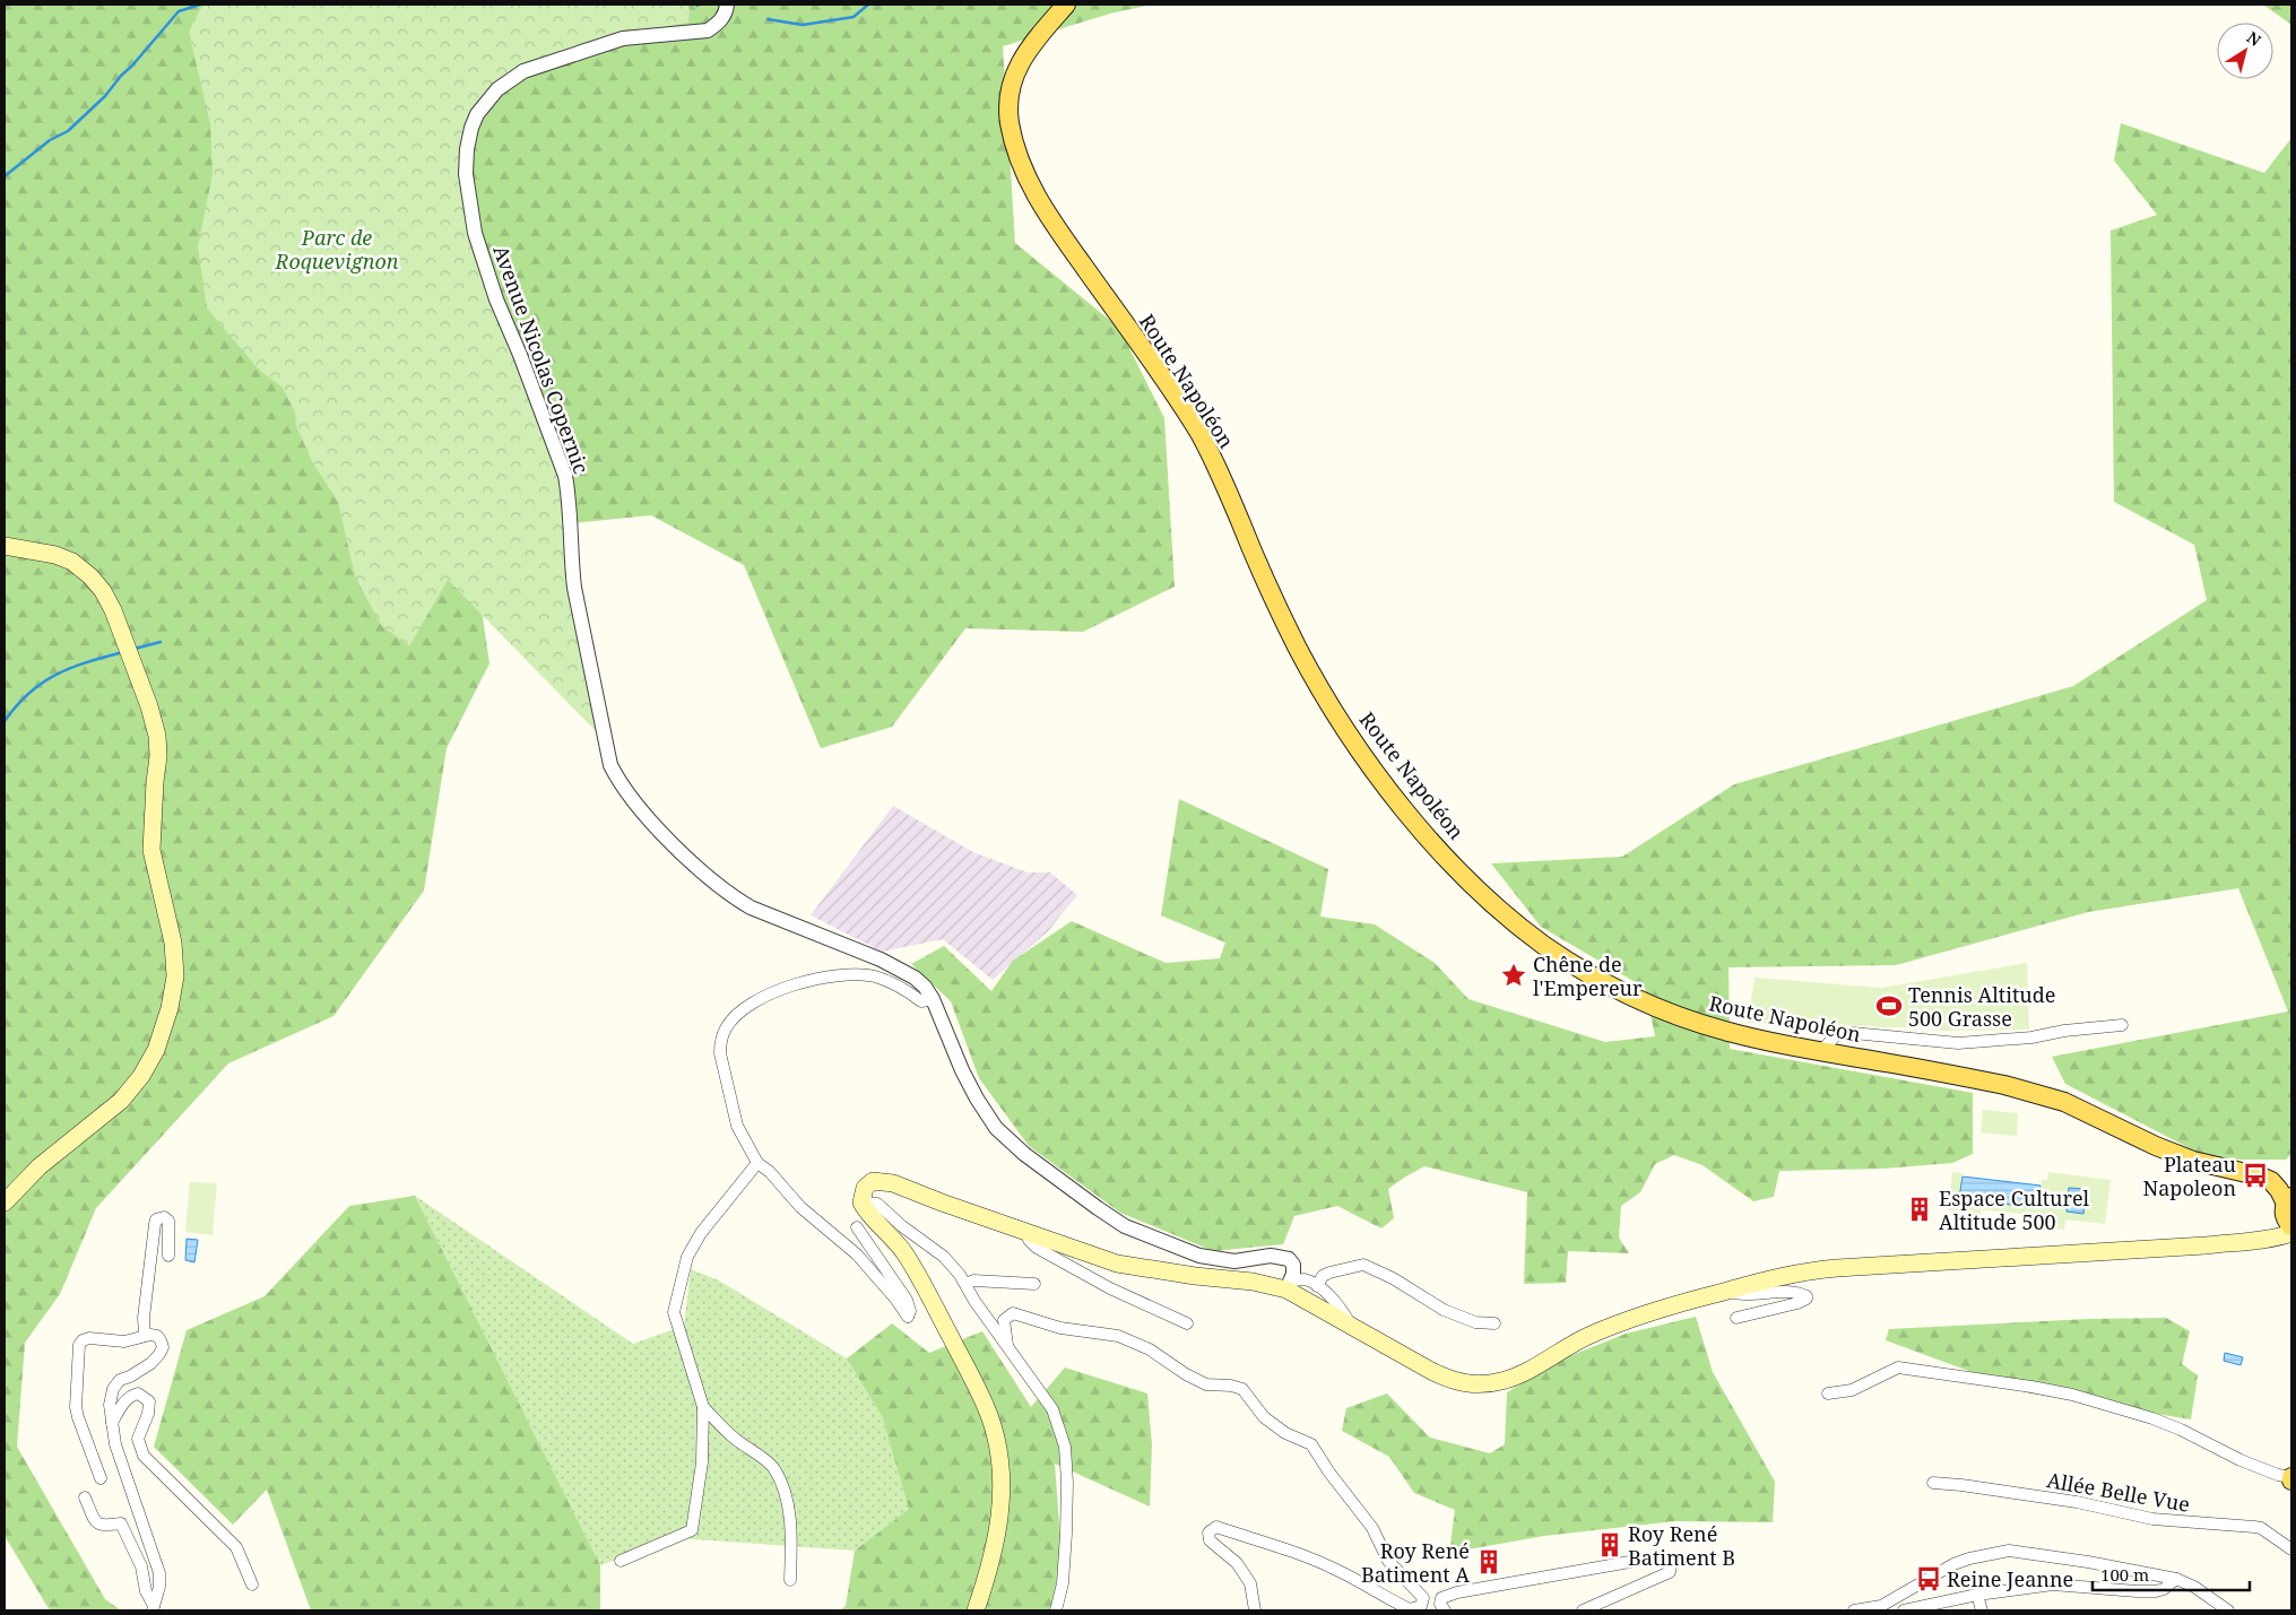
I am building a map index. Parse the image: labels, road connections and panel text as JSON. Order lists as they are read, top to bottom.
{
  "streets": {
    "main road": ["Route Napoléon"],
    "street": ["Avenue Nicolas Copernic", "Allée Belle Vue"]
  },
  "parks": ["Parc de Roquevignon"],
  "places": {
    "place": ["Chêne de l'Empereur"],
    "sports": ["Tennis Altitude 500 Grasse"],
    "bus stop": ["Plateau Napoleon", "Reine Jeanne"],
    "building": ["Espace Culturel Altitude 500", "Roy René Batiment B", "Roy René Batiment A"]
  },
  "scale_bar": "100 m",
  "north": "top right"
}
